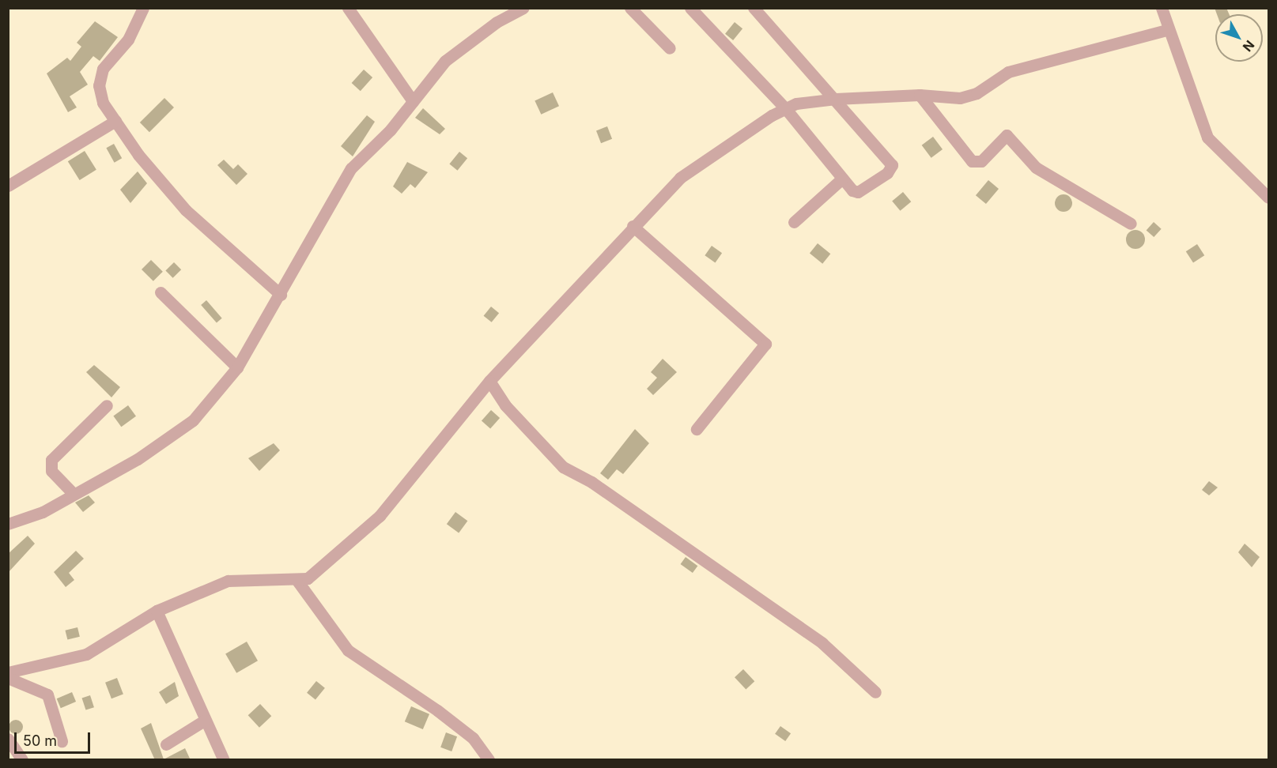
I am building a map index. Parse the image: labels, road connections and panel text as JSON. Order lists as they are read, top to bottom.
{
  "scale_bar": "50 m",
  "north": "bottom right"
}
